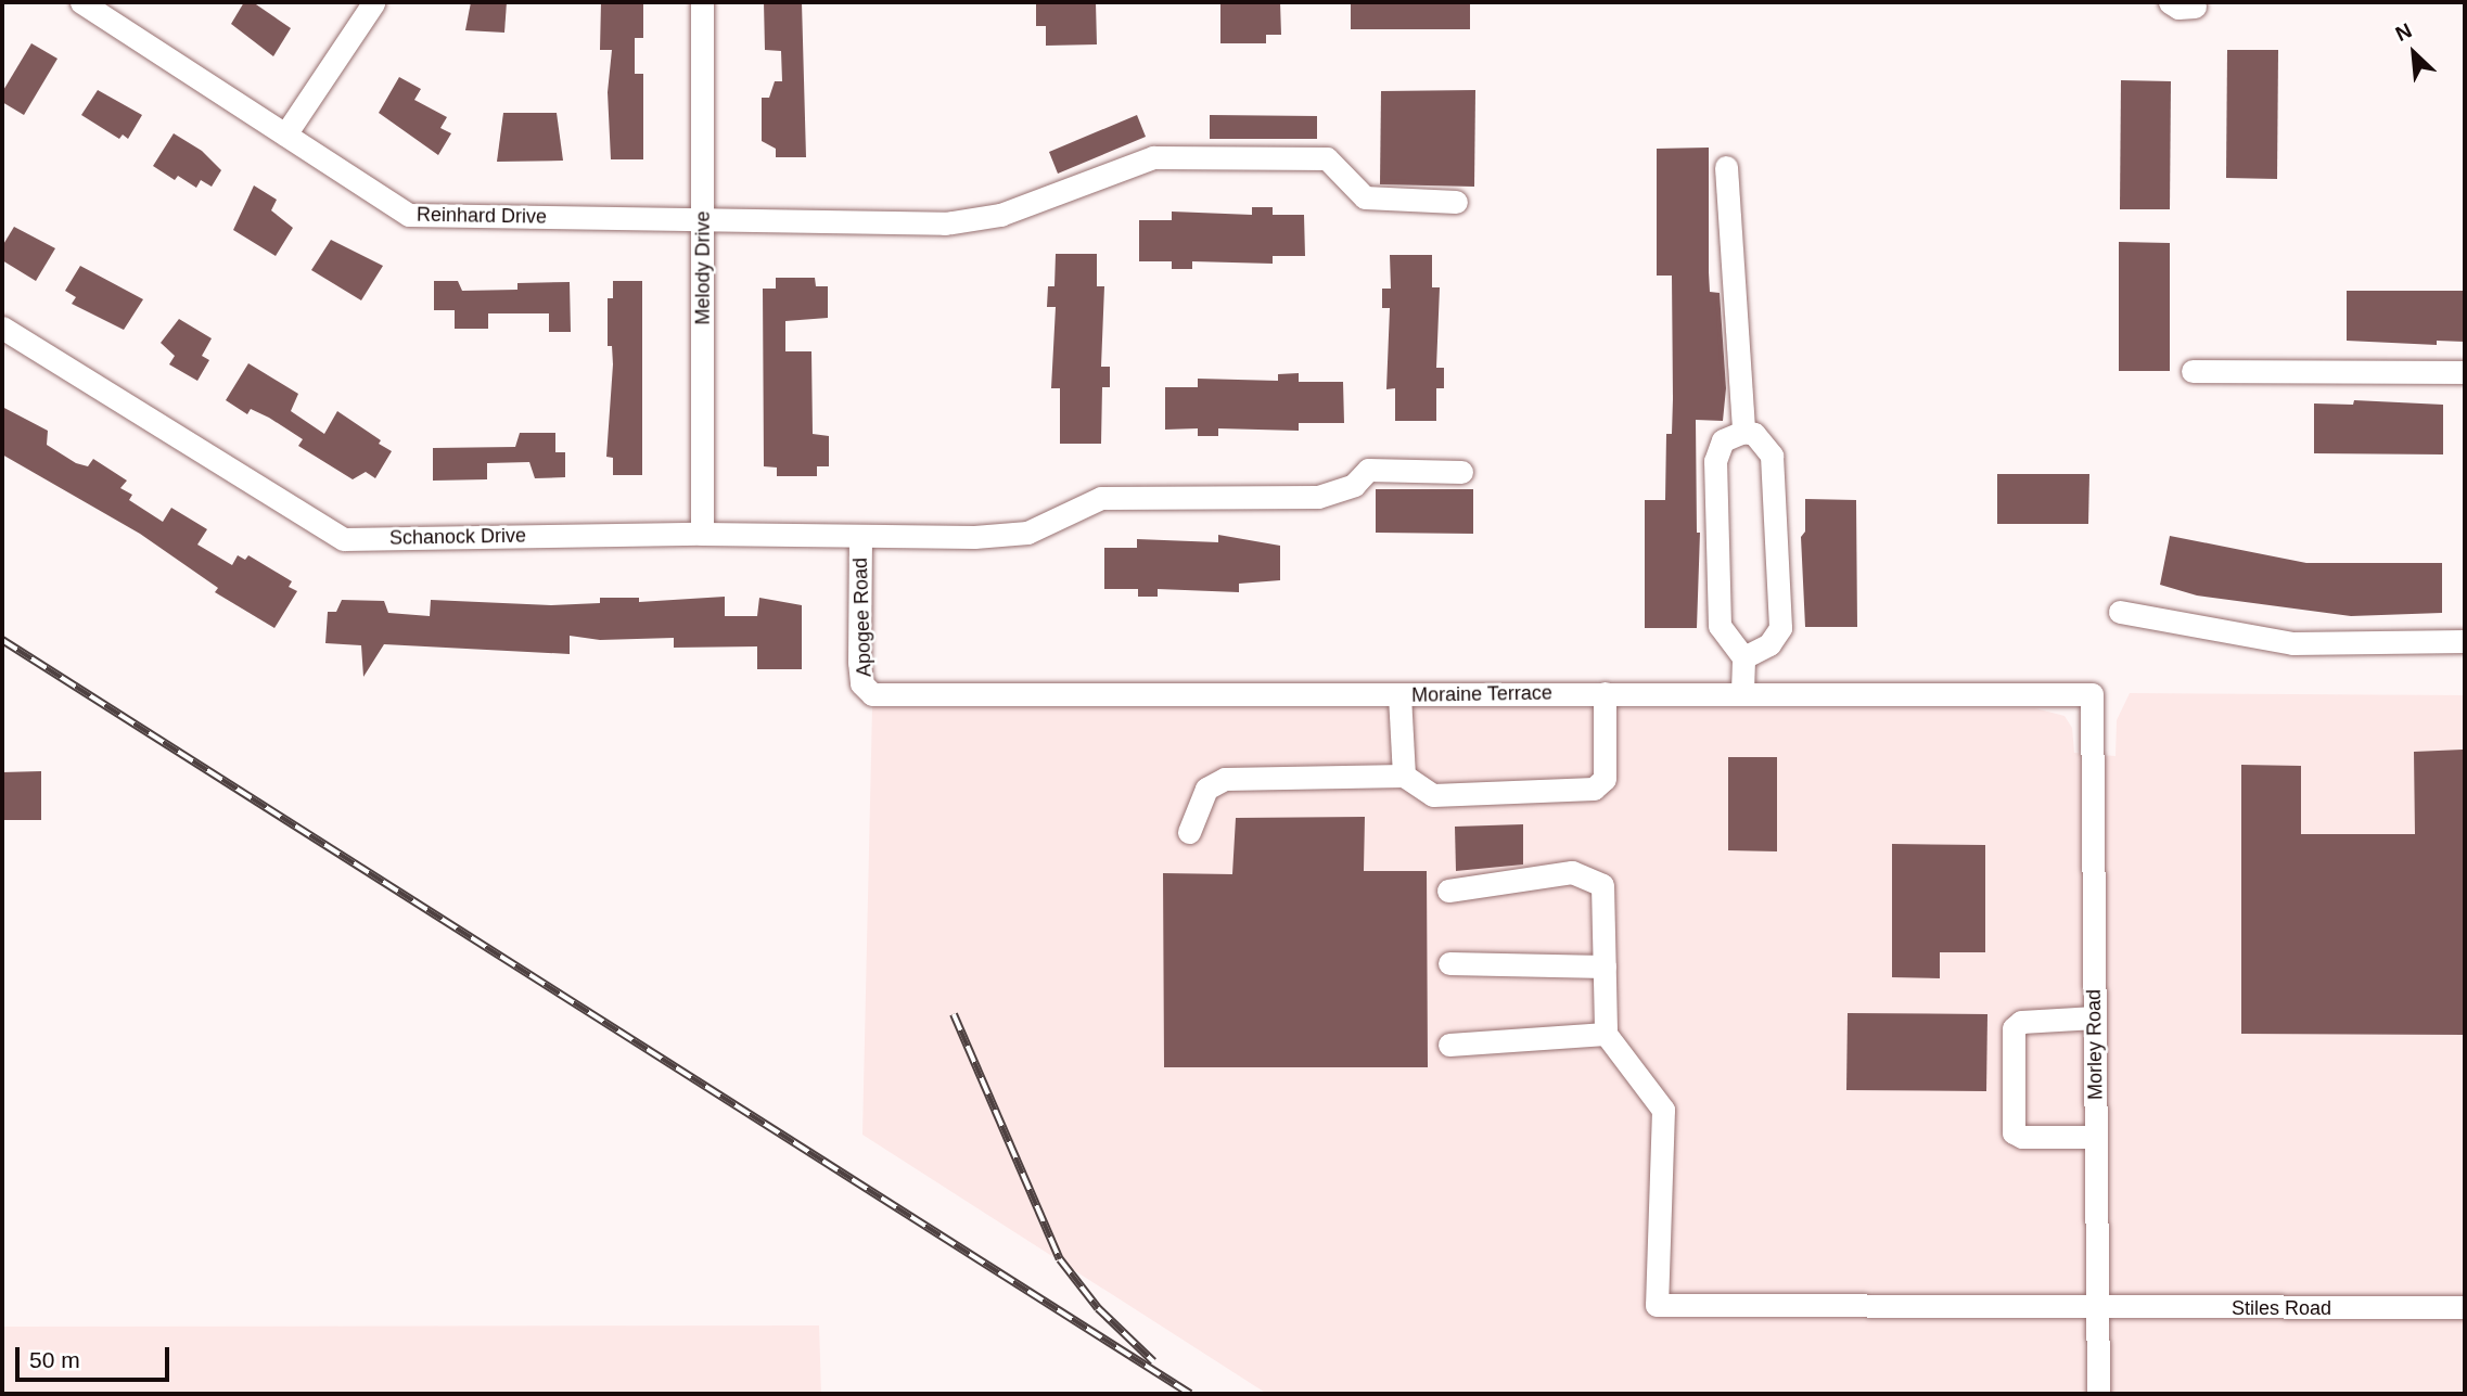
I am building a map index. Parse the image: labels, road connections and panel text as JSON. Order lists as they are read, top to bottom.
{
  "streets": {
    "street": [
      "Reinhard Drive",
      "Melody Drive",
      "Schanock Drive",
      "Apogee Road",
      "Moraine Terrace",
      "Morley Road",
      "Stiles Road"
    ]
  },
  "crossings": [
    ["Reinhard Drive", "Melody Drive"],
    ["Melody Drive", "Schanock Drive"],
    ["Schanock Drive", "Apogee Road"],
    ["Apogee Road", "Moraine Terrace"],
    ["Moraine Terrace", "Morley Road"],
    ["Morley Road", "Stiles Road"]
  ],
  "scale_bar": "50 m",
  "north": "top left"
}
